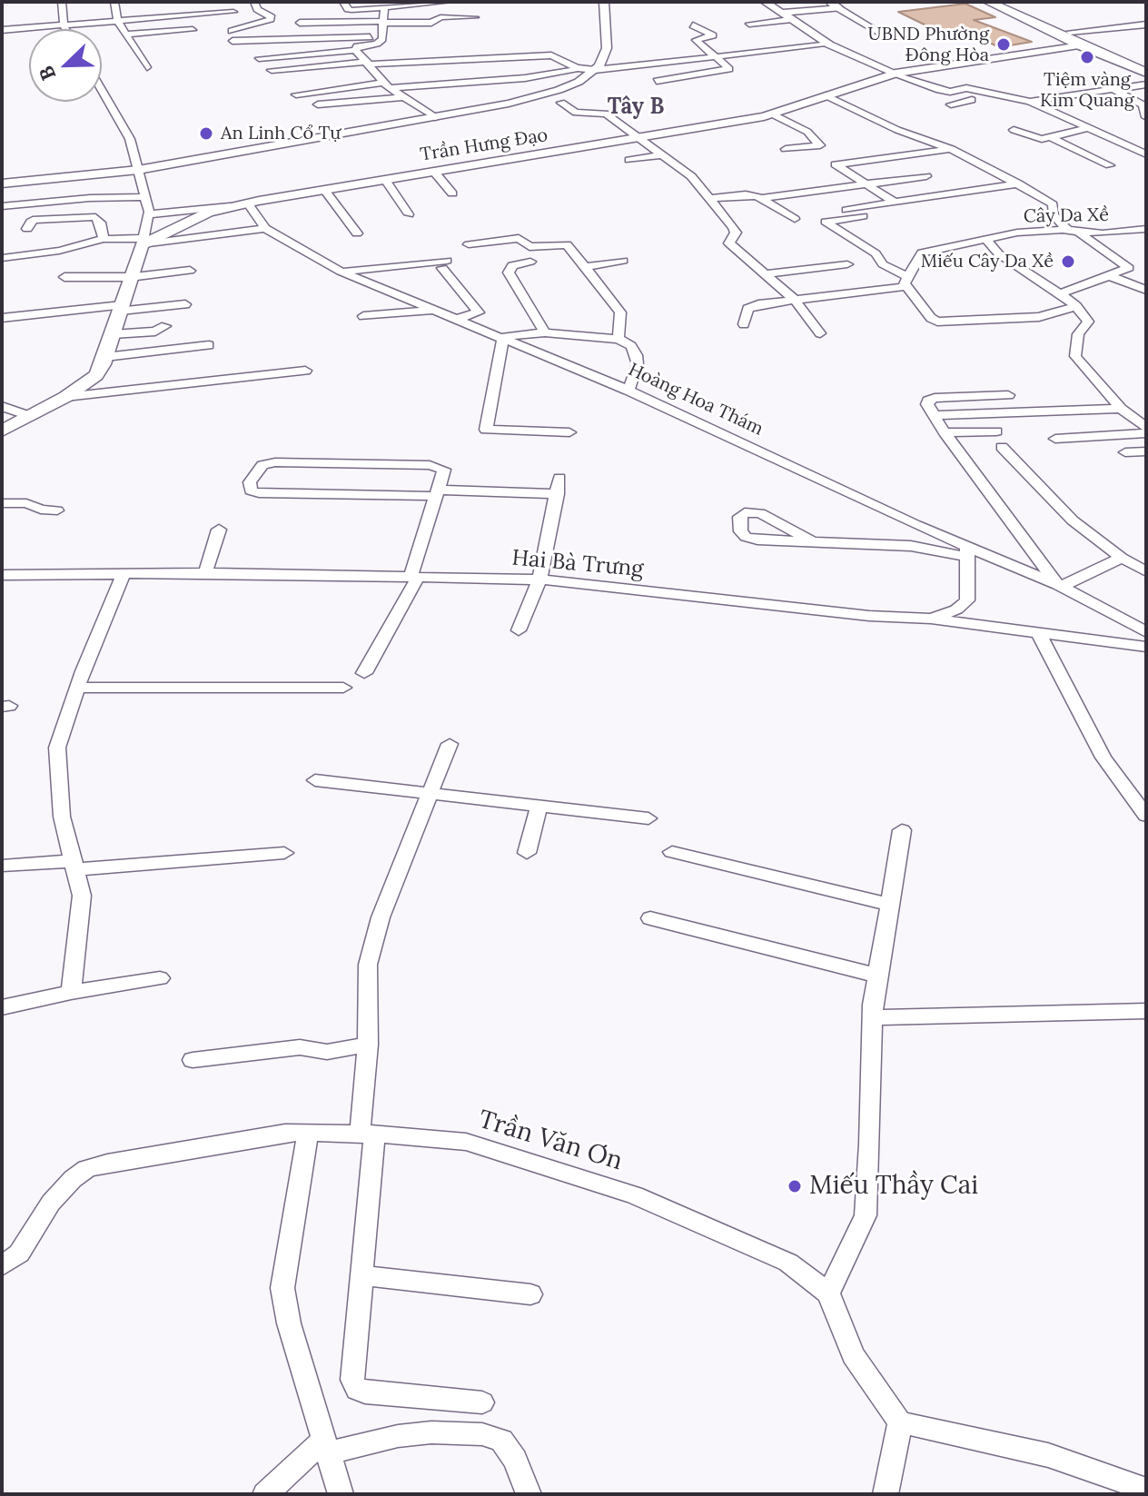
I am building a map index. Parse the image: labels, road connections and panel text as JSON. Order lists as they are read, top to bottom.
{
  "streets": {
    "main road": ["Trần Hưng Đạo"],
    "street": [
      "Cây Da Xề",
      "Hoàng Hoa Thám",
      "Hai Bà Trưng",
      "Trần Văn Ơn"
    ]
  },
  "crossings": [
    ["Trần Hưng Đạo", "Hoàng Hoa Thám"],
    ["Hoàng Hoa Thám", "Hai Bà Trưng"]
  ],
  "districts": ["Tây B"],
  "places": [
    "UBND Phường Đông Hòa",
    "Tiệm vàng Kim Quang",
    "An Linh Cổ Tự",
    "Miếu Cây Da Xề",
    "Miếu Thầy Cai"
  ],
  "north": "bottom left"
}
